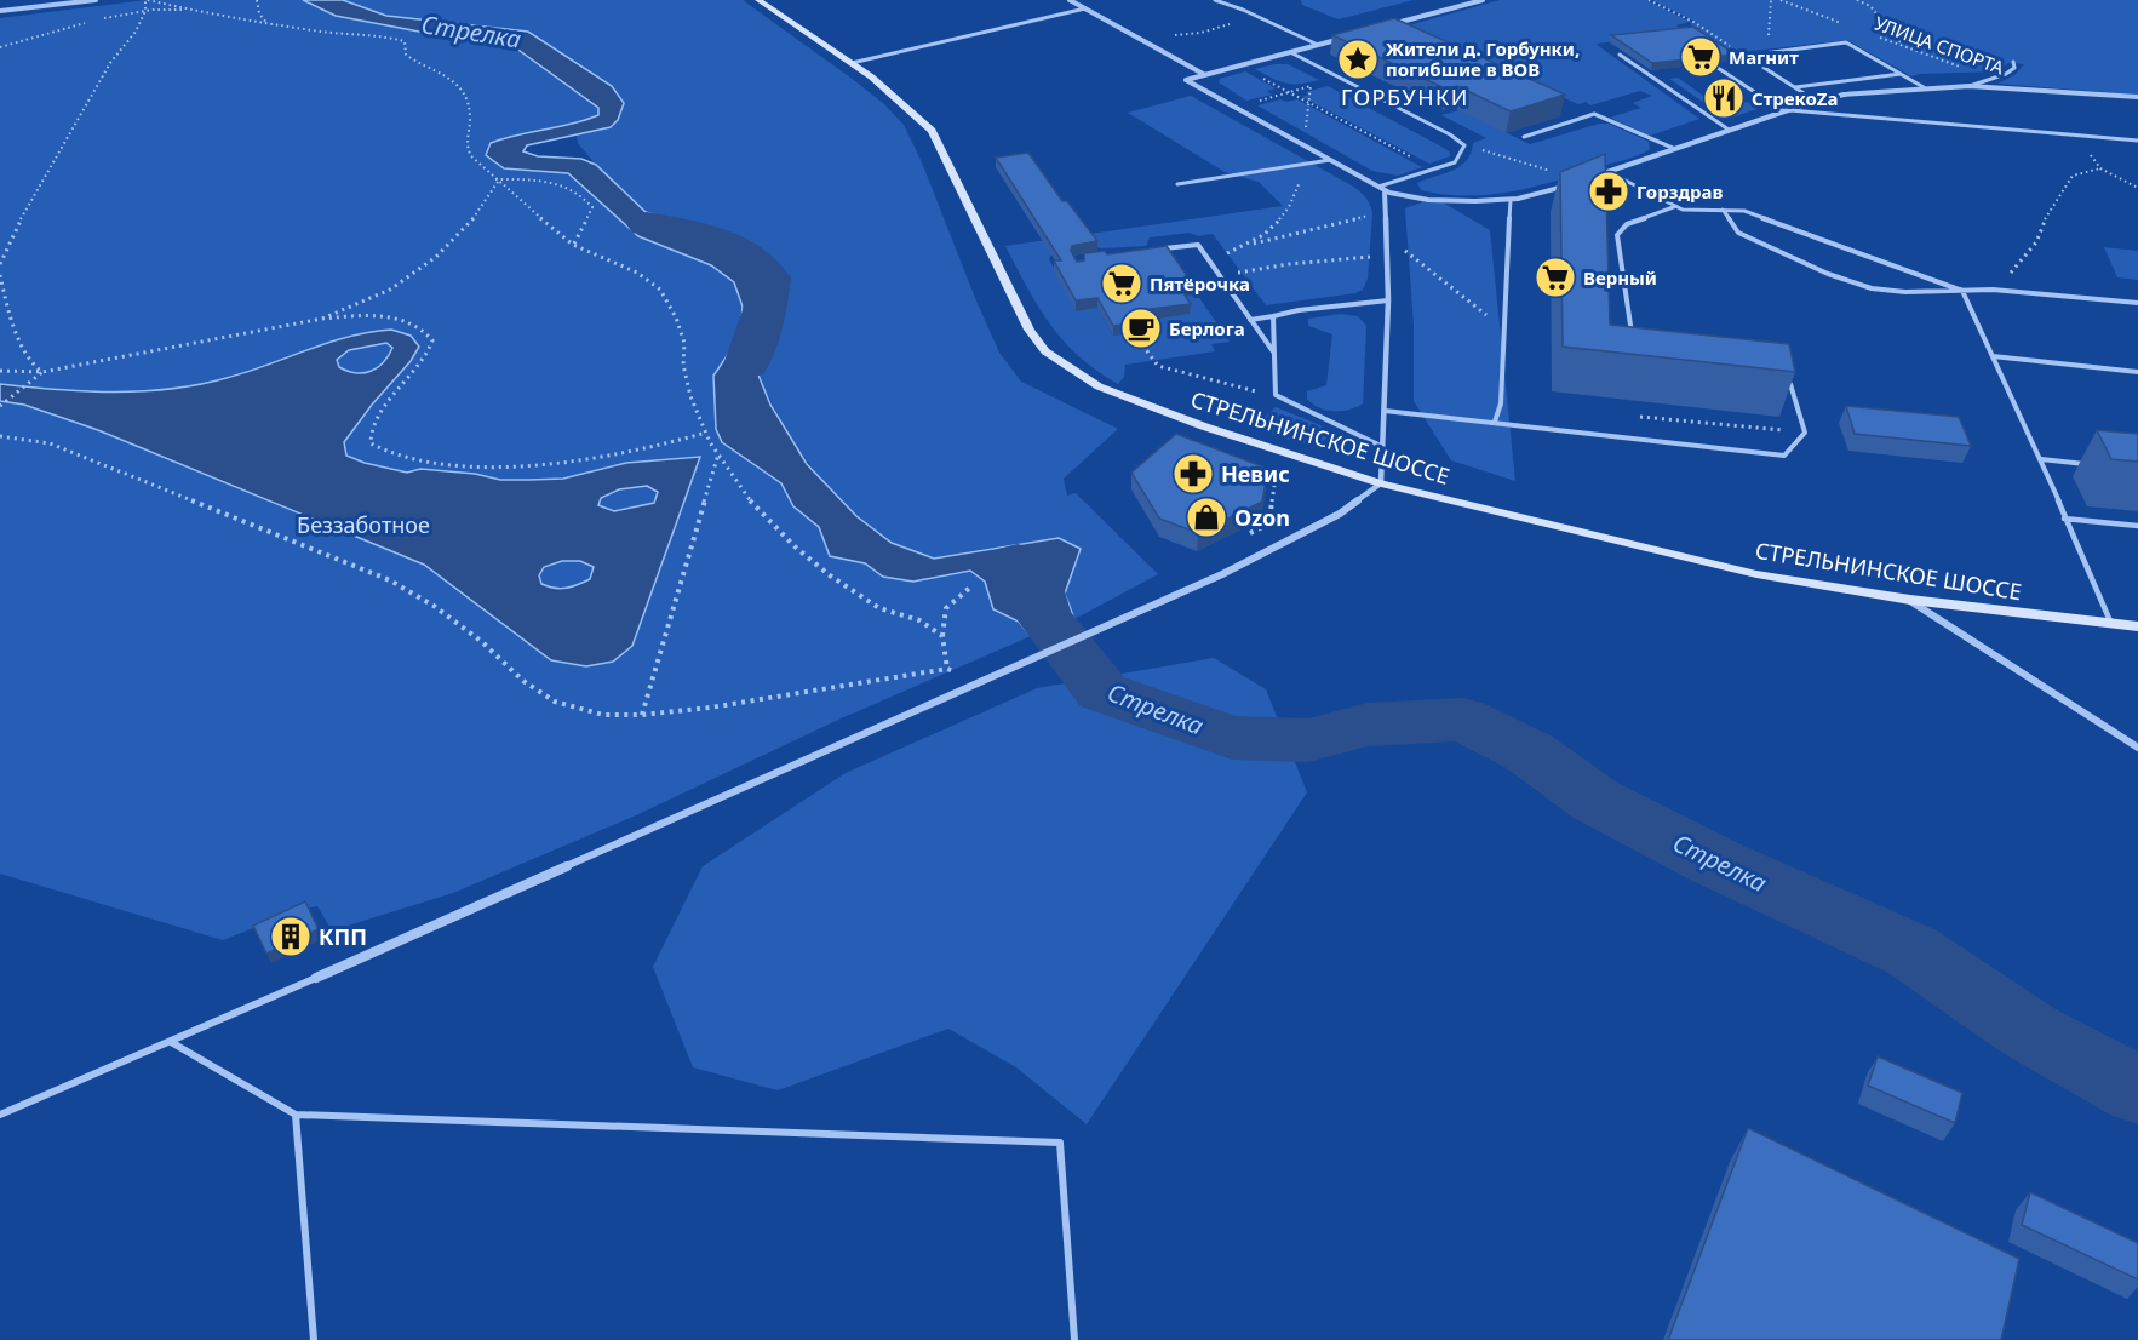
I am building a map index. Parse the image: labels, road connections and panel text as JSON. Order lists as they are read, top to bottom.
{
  "streets": {
    "main road": ["СТРЕЛЬНИНСКОЕ ШОССЕ"],
    "path": ["УЛИЦА СПОРТА"]
  },
  "districts": ["ГОРБУНКИ"],
  "water": ["Стрелка"],
  "parks": ["Беззаботное"],
  "places": {
    "supermarket": ["Магнит", "Верный", "Пятёрочка"],
    "place": ["Жители д. Горбунки, погибшие в ВОВ"],
    "restaurant": ["СтрекоZа"],
    "pharmacy": ["Горздрав", "Невис"],
    "cafe": ["Берлога"],
    "shop": ["Ozon"],
    "building": ["КПП"]
  }
}
